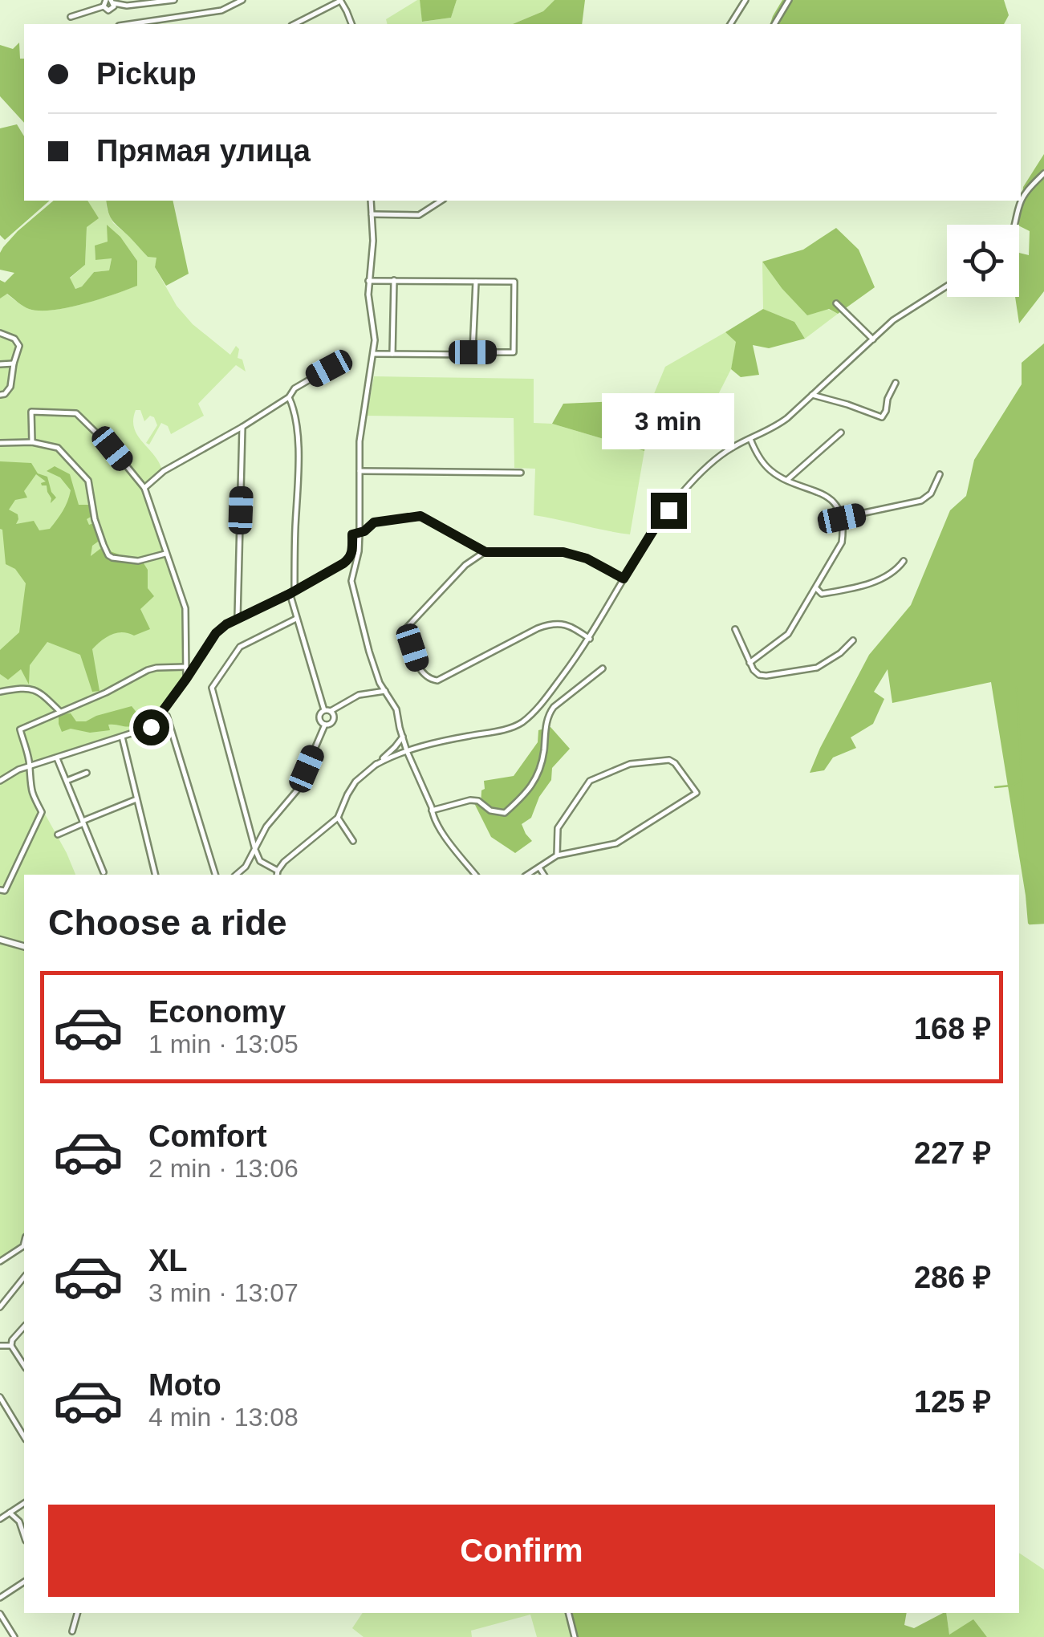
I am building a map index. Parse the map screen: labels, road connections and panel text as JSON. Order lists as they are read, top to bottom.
{
  "page": {
    "banner": ["Pickup", "Прямая улица"],
    "bubble": "3 min",
    "heading": "Choose a ride",
    "list": [
      {
        "name": "Economy",
        "note": "1 min · 13:05",
        "value": "168 ₽"
      },
      {
        "name": "Comfort",
        "note": "2 min · 13:06",
        "value": "227 ₽"
      },
      {
        "name": "XL",
        "note": "3 min · 13:07",
        "value": "286 ₽"
      },
      {
        "name": "Moto",
        "note": "4 min · 13:08",
        "value": "125 ₽"
      }
    ],
    "buttons": "Confirm"
  }
}
